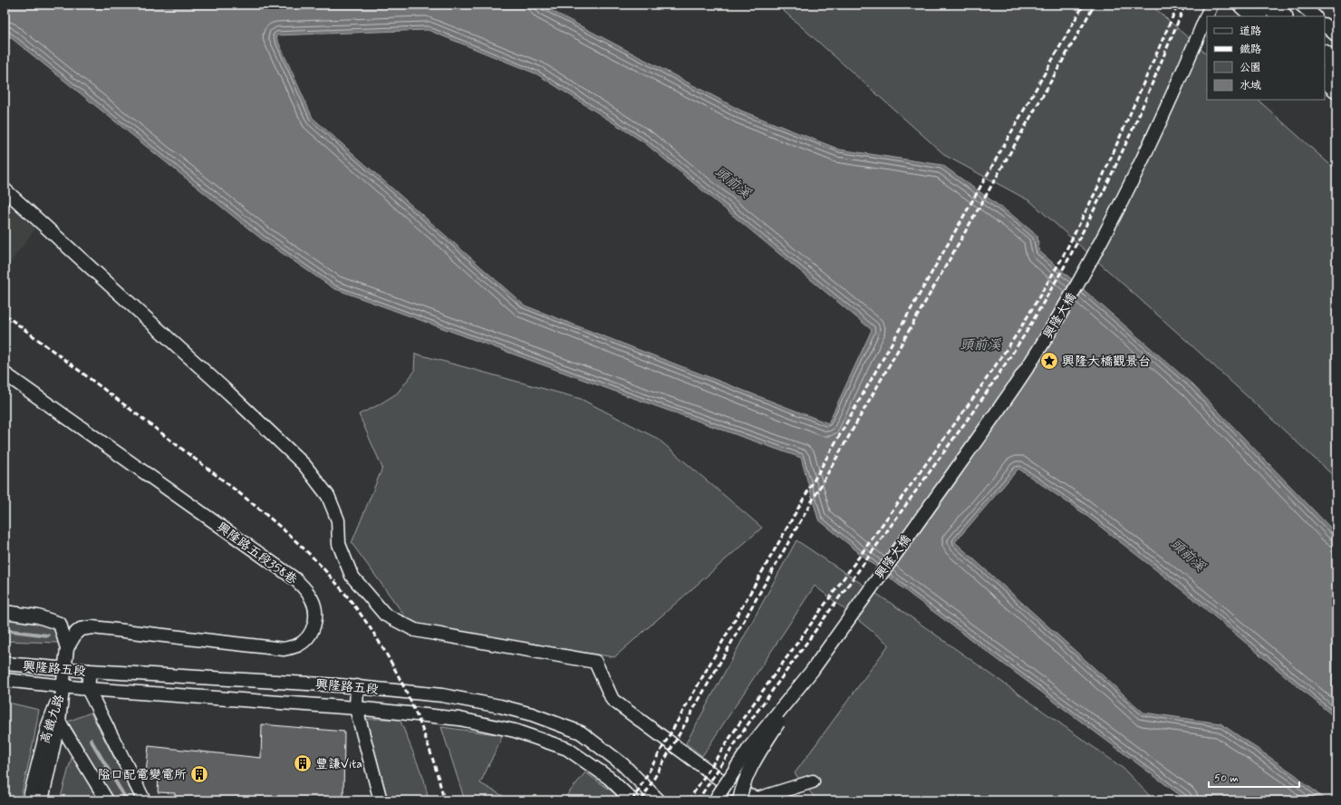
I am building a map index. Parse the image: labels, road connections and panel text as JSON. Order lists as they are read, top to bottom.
{
  "streets": {
    "street": [
      "興隆大橋",
      "興隆路五段358巷",
      "興隆路五段",
      "高鐵九路"
    ]
  },
  "crossings": [
    ["興隆路五段", "高鐵九路"]
  ],
  "water": ["頭前溪"],
  "places": {
    "place": ["興隆大橋觀景台"],
    "building": ["豐謙Vita", "隘口配電變電所"]
  },
  "legend": [
    "道路",
    "鐵路",
    "公園",
    "水域"
  ],
  "scale_bar": "50 m"
}
